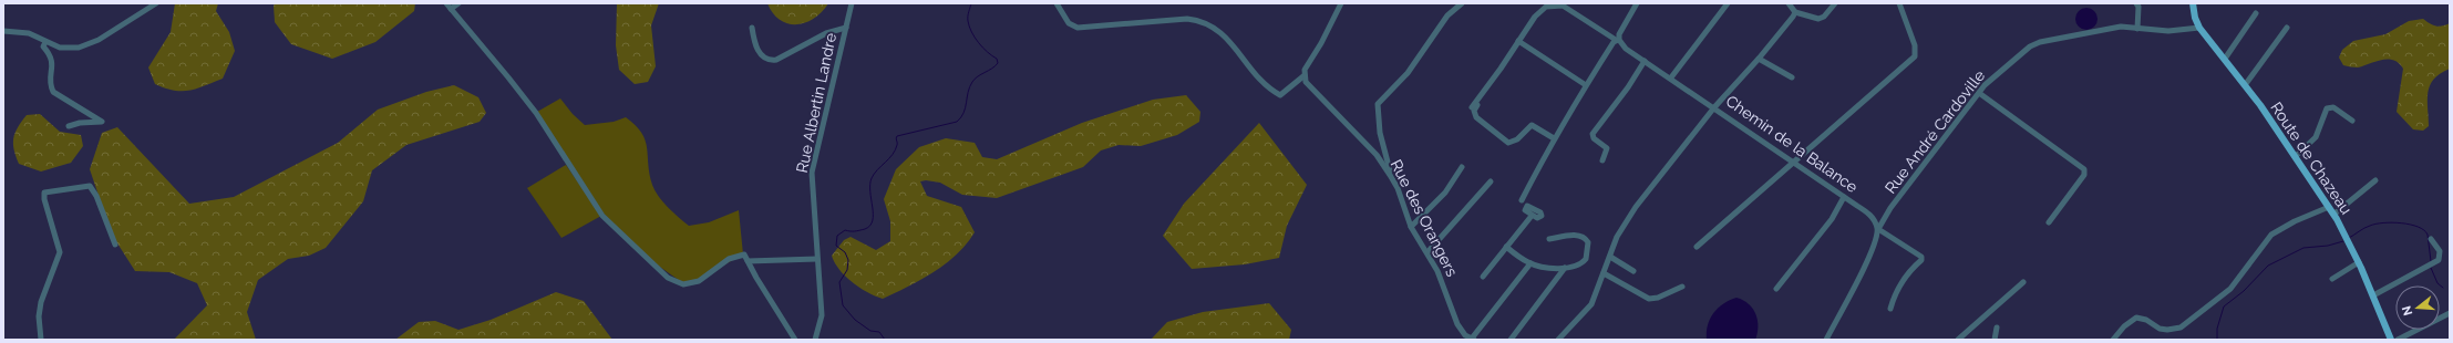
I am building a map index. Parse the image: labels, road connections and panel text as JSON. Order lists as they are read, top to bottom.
{
  "streets": {
    "main road": ["Route de Chazeau"],
    "street": [
      "Rue Albertin Landre",
      "Rue André Cardoville",
      "Chemin de la Balance",
      "Rue des Orangers"
    ]
  },
  "crossings": [
    ["Rue André Cardoville", "Chemin de la Balance"],
    ["Rue André Cardoville", "Route de Chazeau"]
  ],
  "north": "left"
}
